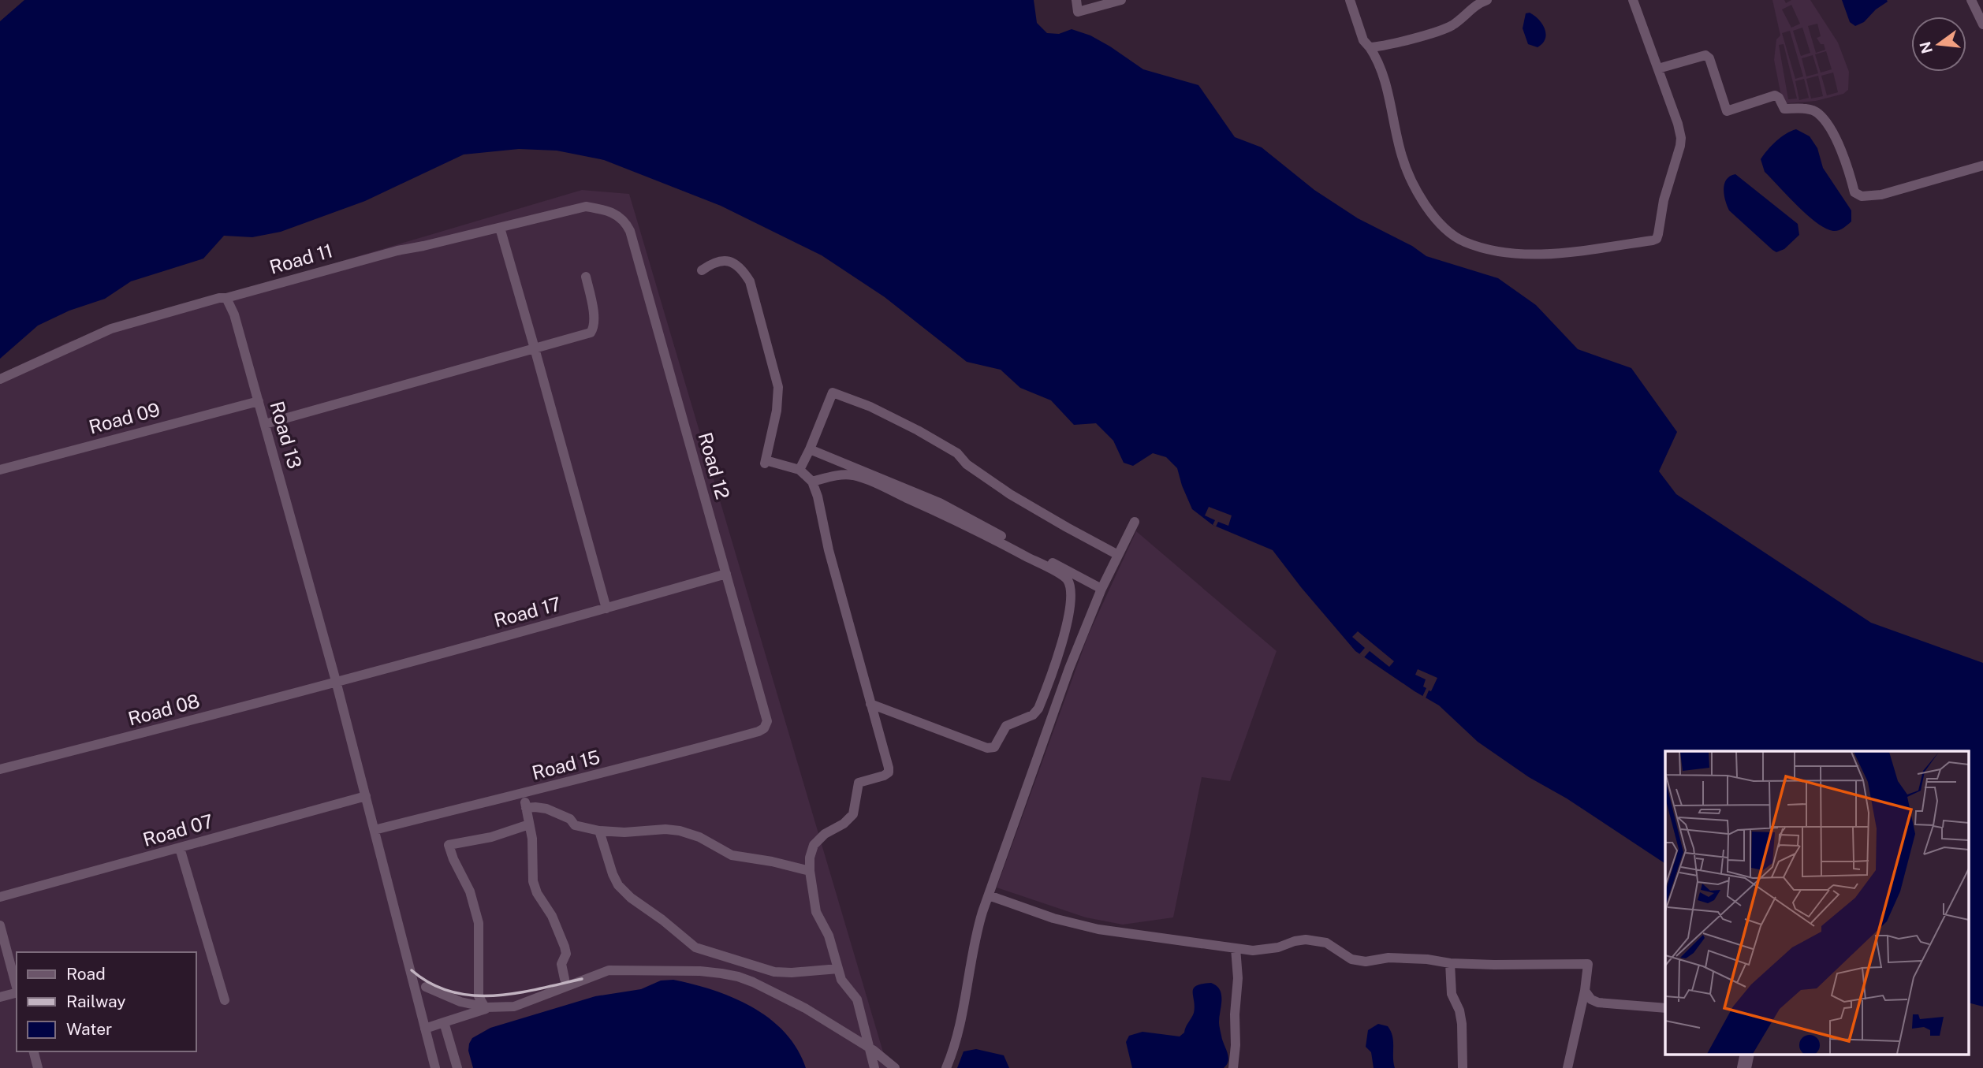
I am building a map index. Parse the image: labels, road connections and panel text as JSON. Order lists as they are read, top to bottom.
{
  "streets": {
    "street": [
      "Road 11",
      "Road 09",
      "Road 13",
      "Road 12",
      "Road 17",
      "Road 08",
      "Road 15",
      "Road 07"
    ]
  },
  "crossings": [
    ["Road 11", "Road 13"],
    ["Road 11", "Road 12"],
    ["Road 09", "Road 13"],
    ["Road 13", "Road 17"],
    ["Road 13", "Road 08"],
    ["Road 13", "Road 15"],
    ["Road 13", "Road 07"],
    ["Road 12", "Road 17"],
    ["Road 12", "Road 15"],
    ["Road 17", "Road 08"]
  ],
  "legend": ["Road", "Railway", "Water"],
  "north": "left"
}
